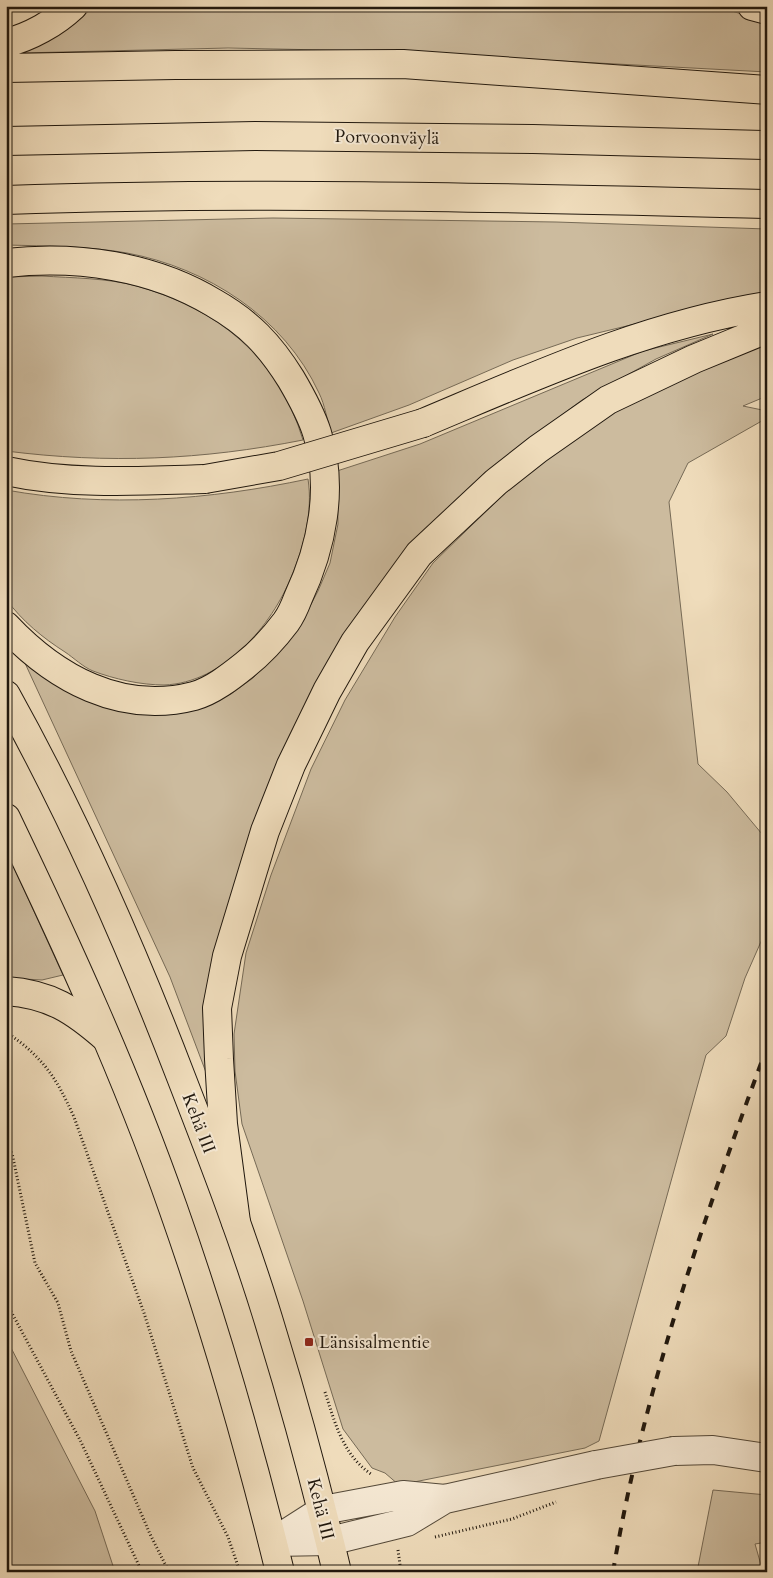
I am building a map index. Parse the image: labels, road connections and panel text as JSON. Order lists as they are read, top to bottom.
{
  "streets": {
    "highway": ["Porvoonväylä", "Kehä III"]
  },
  "places": {
    "transit": ["Länsisalmentie"]
  }
}
